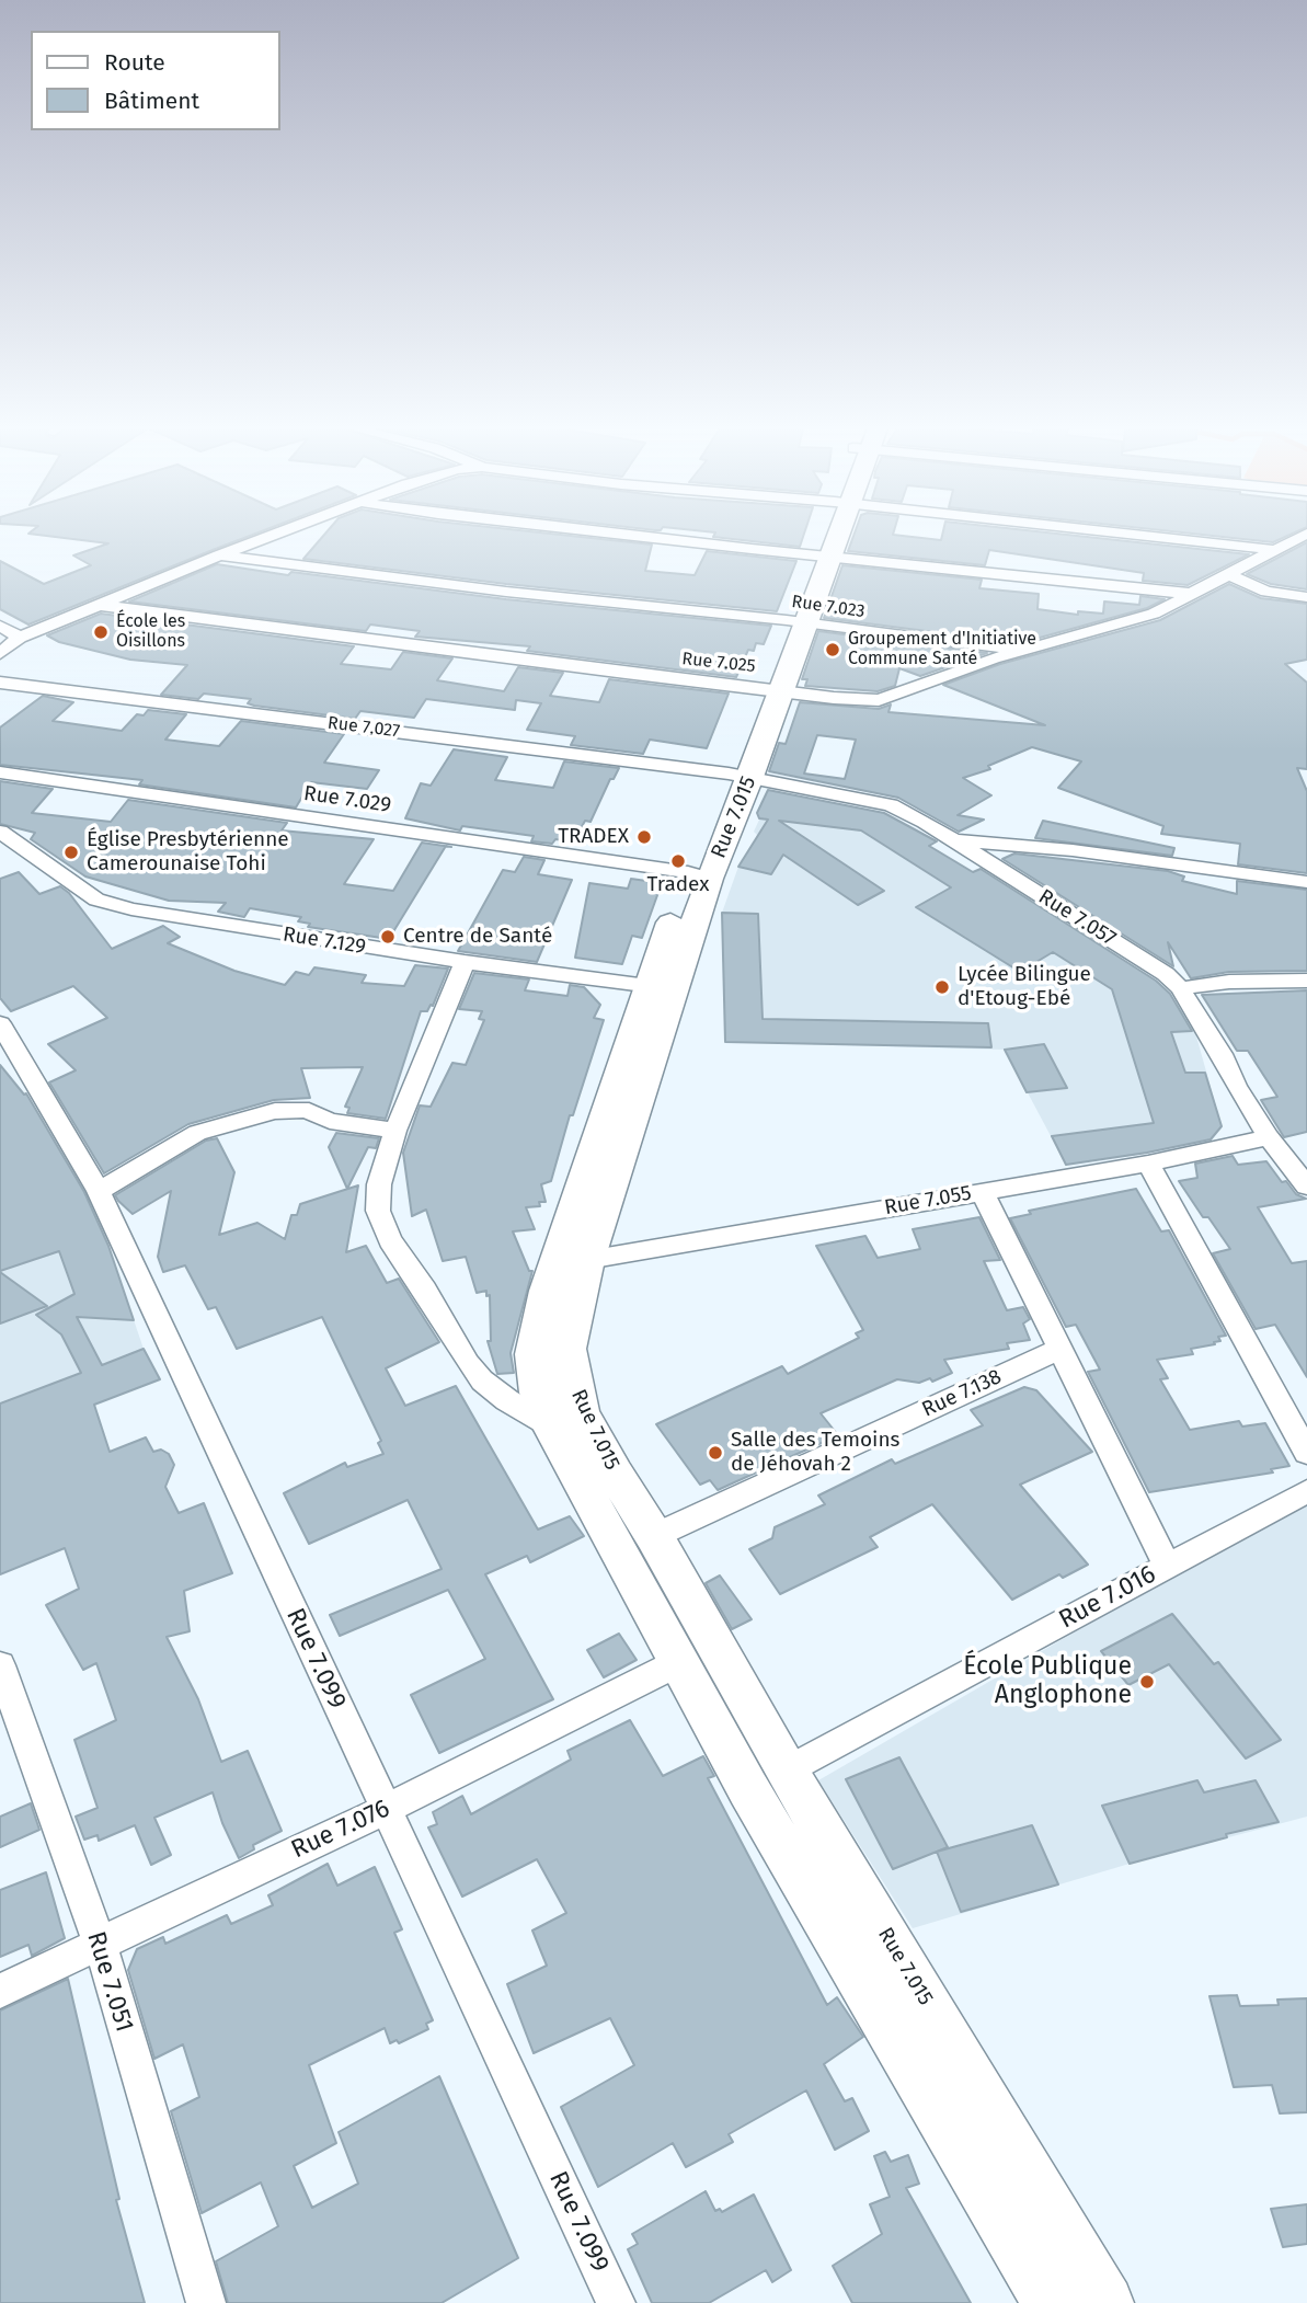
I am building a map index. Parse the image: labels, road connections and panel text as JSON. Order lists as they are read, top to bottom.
{
  "streets": {
    "main road": ["Rue 7.015"],
    "street": [
      "Rue 7.023",
      "Rue 7.025",
      "Rue 7.027",
      "Rue 7.029",
      "Rue 7.057",
      "Rue 7.129",
      "Rue 7.055",
      "Rue 7.138",
      "Rue 7.016",
      "Rue 7.099",
      "Rue 7.076",
      "Rue 7.051"
    ]
  },
  "crossings": [
    ["Rue 7.023", "Rue 7.025"],
    ["Rue 7.023", "Rue 7.015"],
    ["Rue 7.025", "Rue 7.015"],
    ["Rue 7.027", "Rue 7.015"],
    ["Rue 7.027", "Rue 7.057"],
    ["Rue 7.029", "Rue 7.015"],
    ["Rue 7.015", "Rue 7.057"],
    ["Rue 7.015", "Rue 7.129"],
    ["Rue 7.015", "Rue 7.055"],
    ["Rue 7.015", "Rue 7.138"],
    ["Rue 7.015", "Rue 7.016"],
    ["Rue 7.015", "Rue 7.076"],
    ["Rue 7.057", "Rue 7.055"],
    ["Rue 7.099", "Rue 7.076"],
    ["Rue 7.076", "Rue 7.051"]
  ],
  "places": [
    "École les Oisillons",
    "Groupement d'Initiative Commune Santé",
    "TRADEX",
    "Église Presbytérienne Camerounaise Tohi",
    "Tradex",
    "Centre de Santé",
    "Lycée Bilingue d'Etoug-Ebé",
    "Salle des Temoins de Jéhovah 2",
    "École Publique Anglophone"
  ],
  "legend": ["Route", "Bâtiment"]
}
